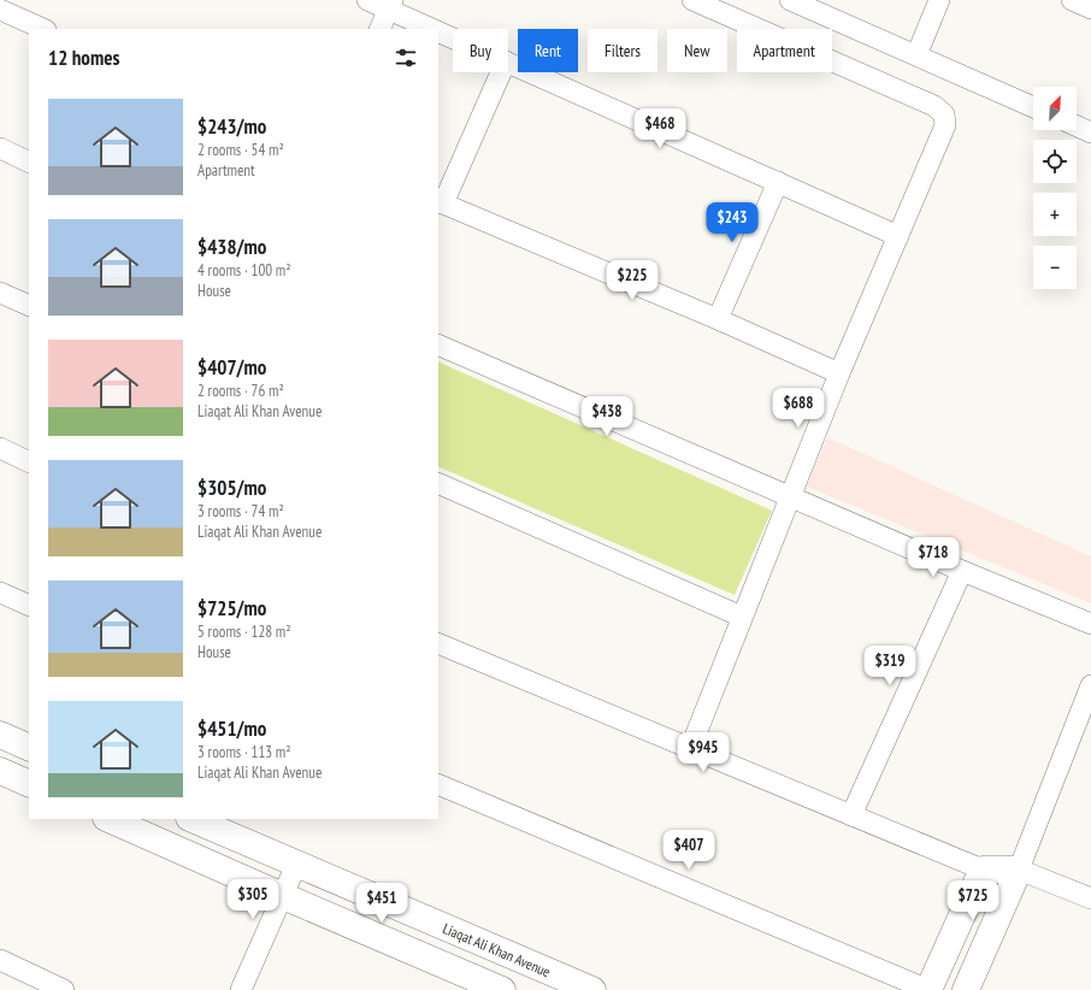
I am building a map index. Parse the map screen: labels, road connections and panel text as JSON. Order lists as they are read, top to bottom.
{
  "streets": {
    "street": ["Liaqat Ali Khan Avenue"]
  },
  "north": "top right",
  "page": {
    "chip": [
      "Buy",
      "Rent",
      "Filters",
      "New",
      "Apartment"
    ],
    "heading": "12 homes",
    "map_buttons": ["+", "−"],
    "list": [
      {
        "name": "$243/mo",
        "note": "2 rooms · 54 m² · Apartment"
      },
      {
        "name": "$438/mo",
        "note": "4 rooms · 100 m² · House"
      },
      {
        "name": "$407/mo",
        "note": "2 rooms · 76 m² · Liaqat Ali Khan Avenue"
      },
      {
        "name": "$305/mo",
        "note": "3 rooms · 74 m² · Liaqat Ali Khan Avenue"
      },
      {
        "name": "$725/mo",
        "note": "5 rooms · 128 m² · House"
      },
      {
        "name": "$451/mo",
        "note": "3 rooms · 113 m² · Liaqat Ali Khan Avenue"
      }
    ],
    "price": [
      "$468",
      "$243",
      "$225",
      "$688",
      "$438",
      "$718",
      "$319",
      "$945",
      "$407",
      "$305",
      "$725",
      "$451"
    ]
  }
}
